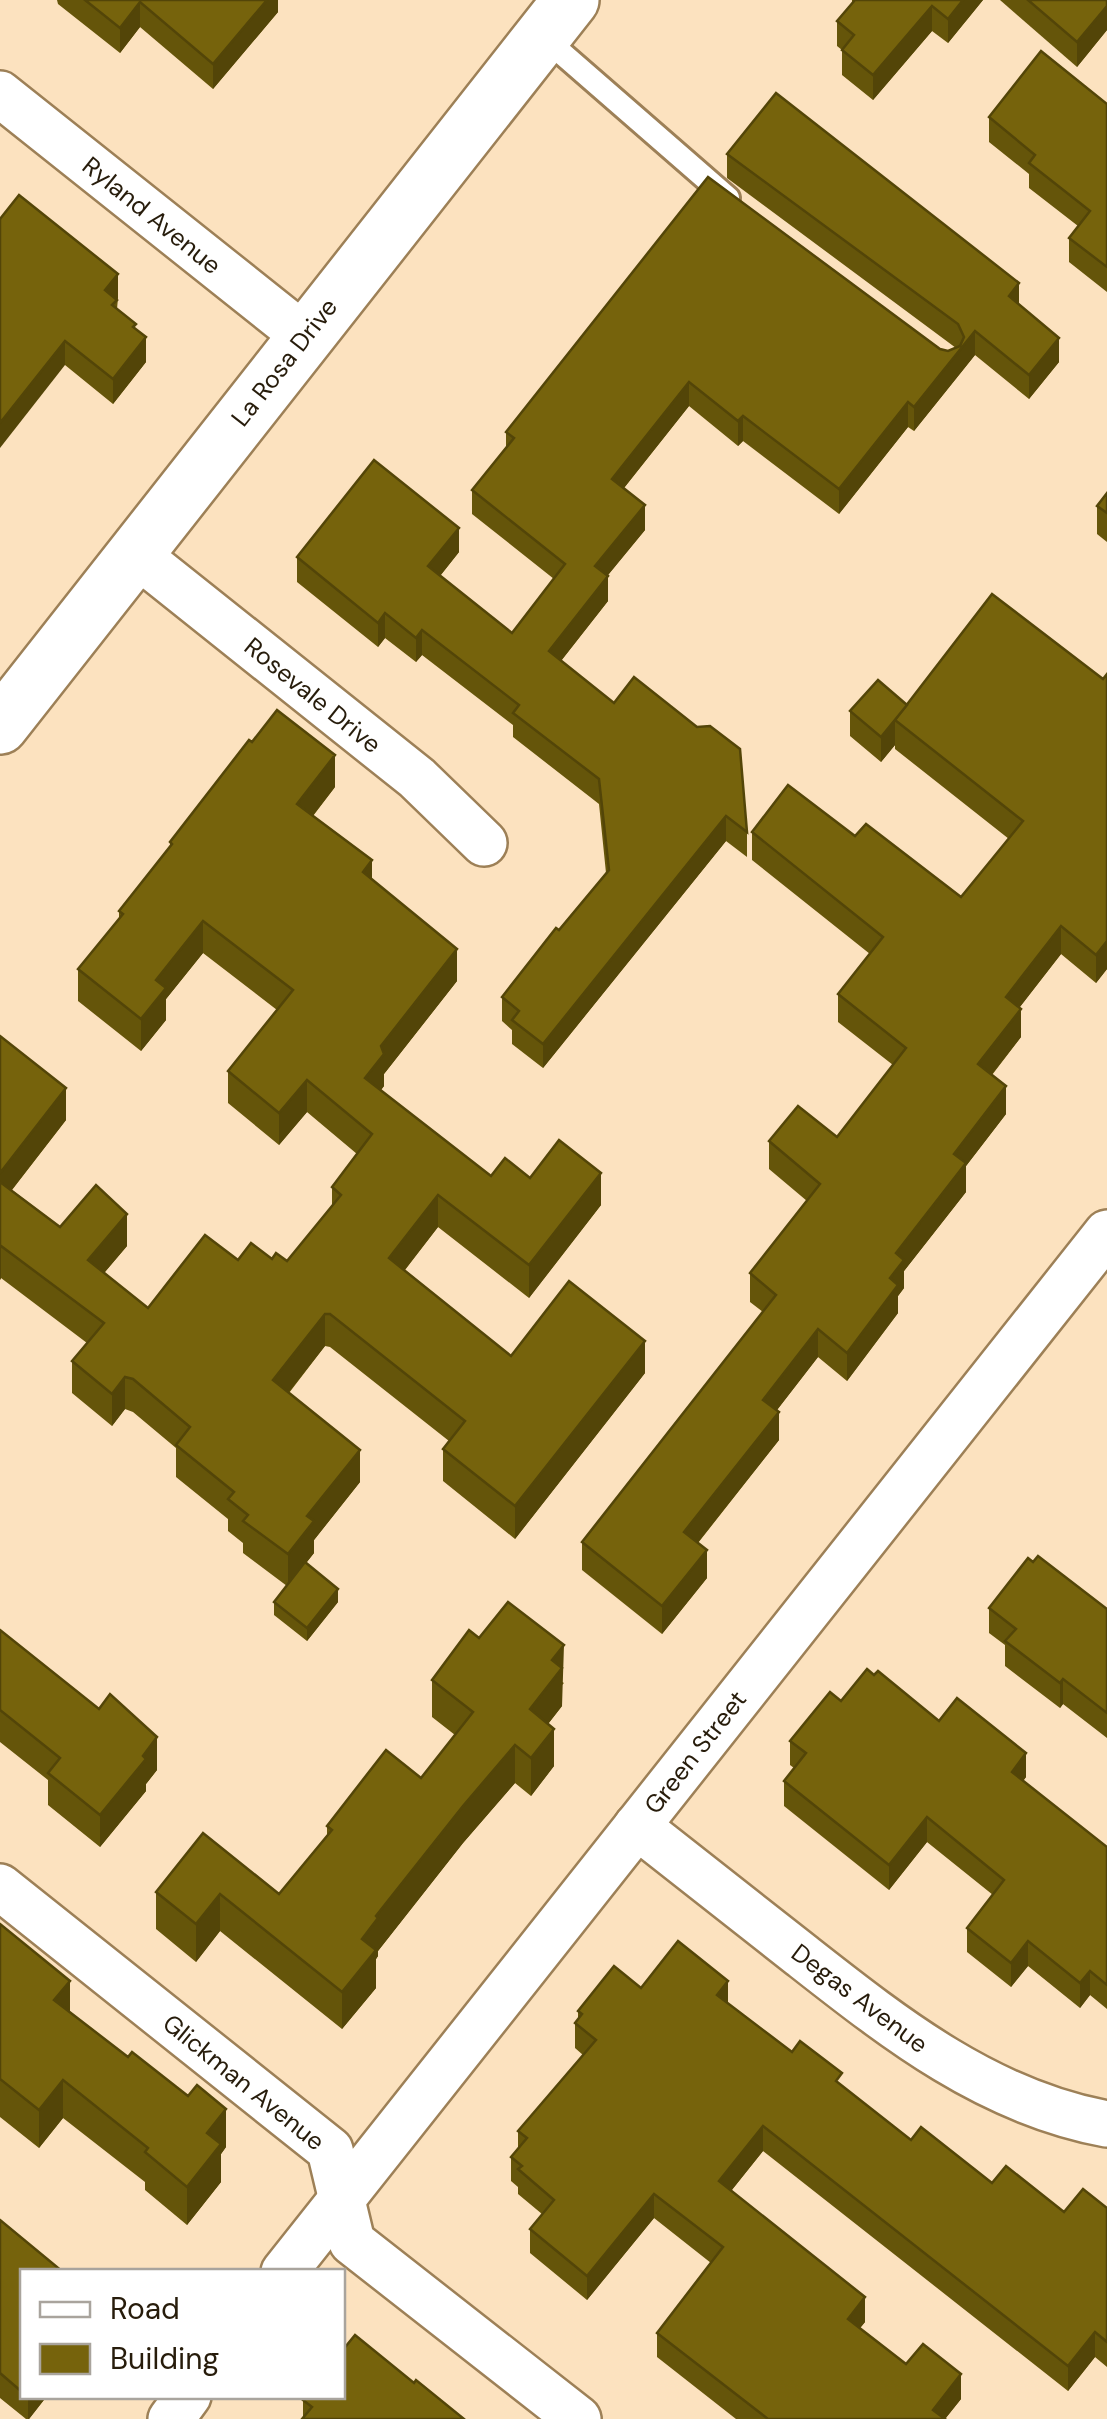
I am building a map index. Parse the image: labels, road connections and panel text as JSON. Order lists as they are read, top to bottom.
{
  "streets": {
    "street": [
      "Ryland Avenue",
      "La Rosa Drive",
      "Rosevale Drive",
      "Green Street",
      "Degas Avenue",
      "Glickman Avenue"
    ]
  },
  "crossings": [
    ["Ryland Avenue", "La Rosa Drive"],
    ["La Rosa Drive", "Rosevale Drive"],
    ["Green Street", "Degas Avenue"],
    ["Green Street", "Glickman Avenue"]
  ],
  "legend": ["Road", "Building"]
}
